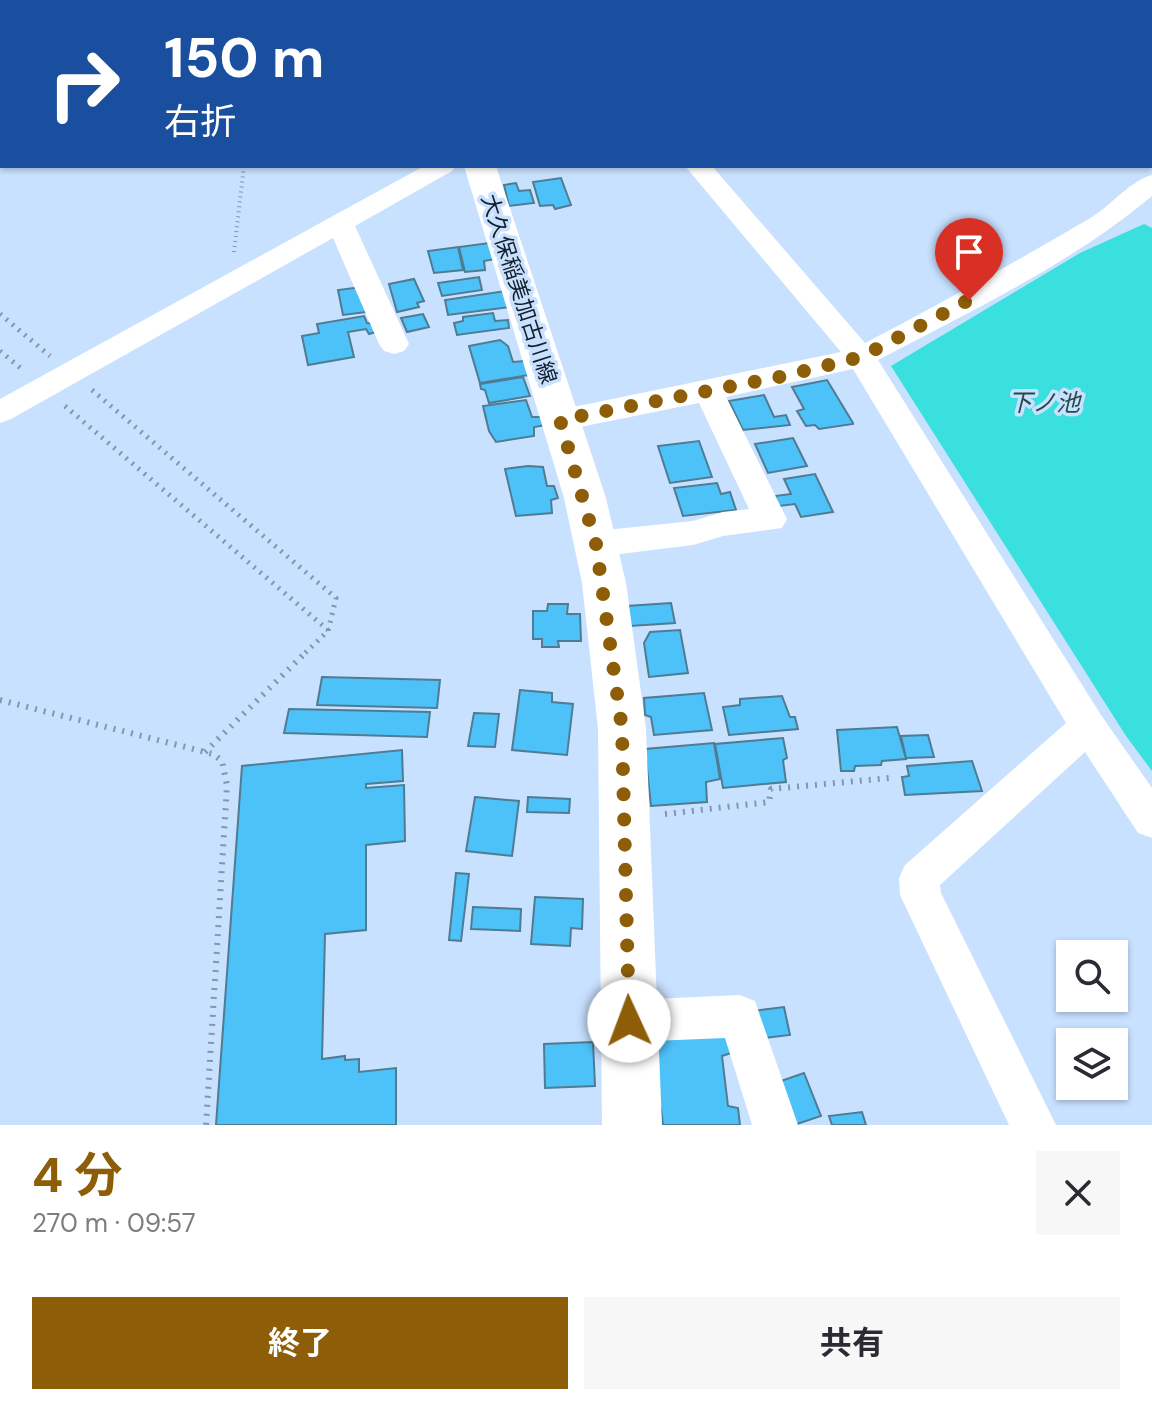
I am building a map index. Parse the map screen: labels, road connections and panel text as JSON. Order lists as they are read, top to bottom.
{
  "streets": {
    "main road": ["大久保稲美加古川線"]
  },
  "water": ["下ノ池"],
  "page": {
    "turn": ["150 m", "右折"],
    "heading": ["4 分", "270 m · 09:57"],
    "buttons": ["終了", "共有"]
  }
}
